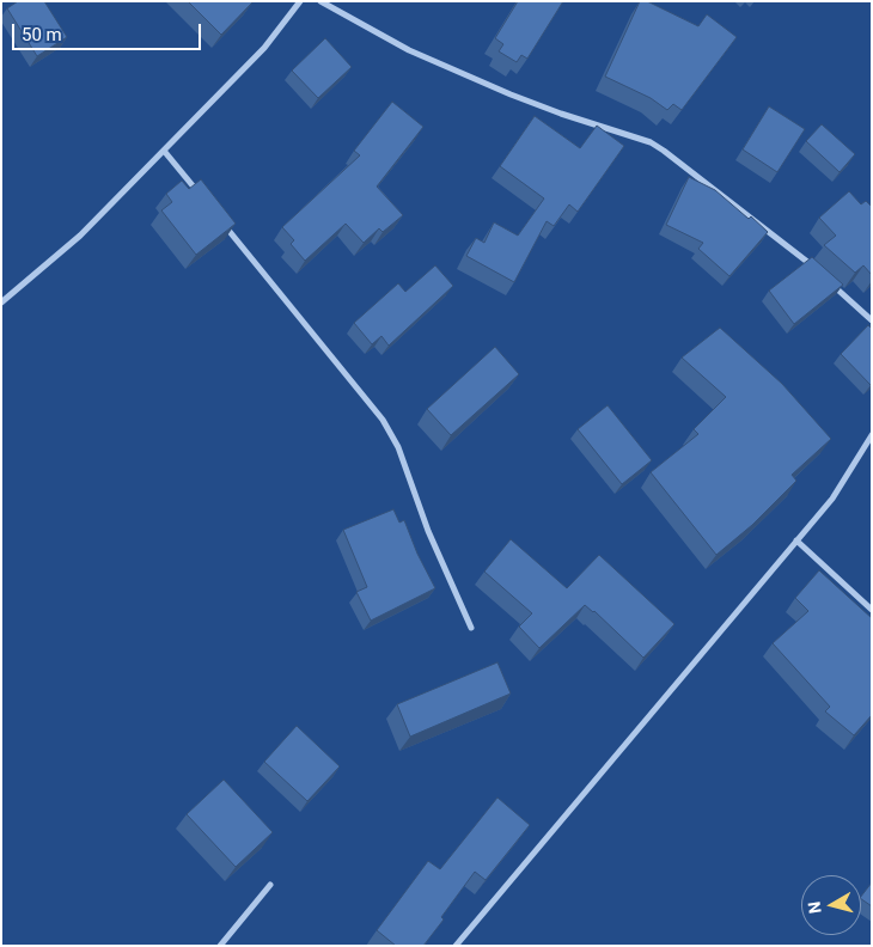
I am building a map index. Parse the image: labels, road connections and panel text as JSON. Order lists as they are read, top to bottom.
{
  "scale_bar": "50 m",
  "north": "left"
}
